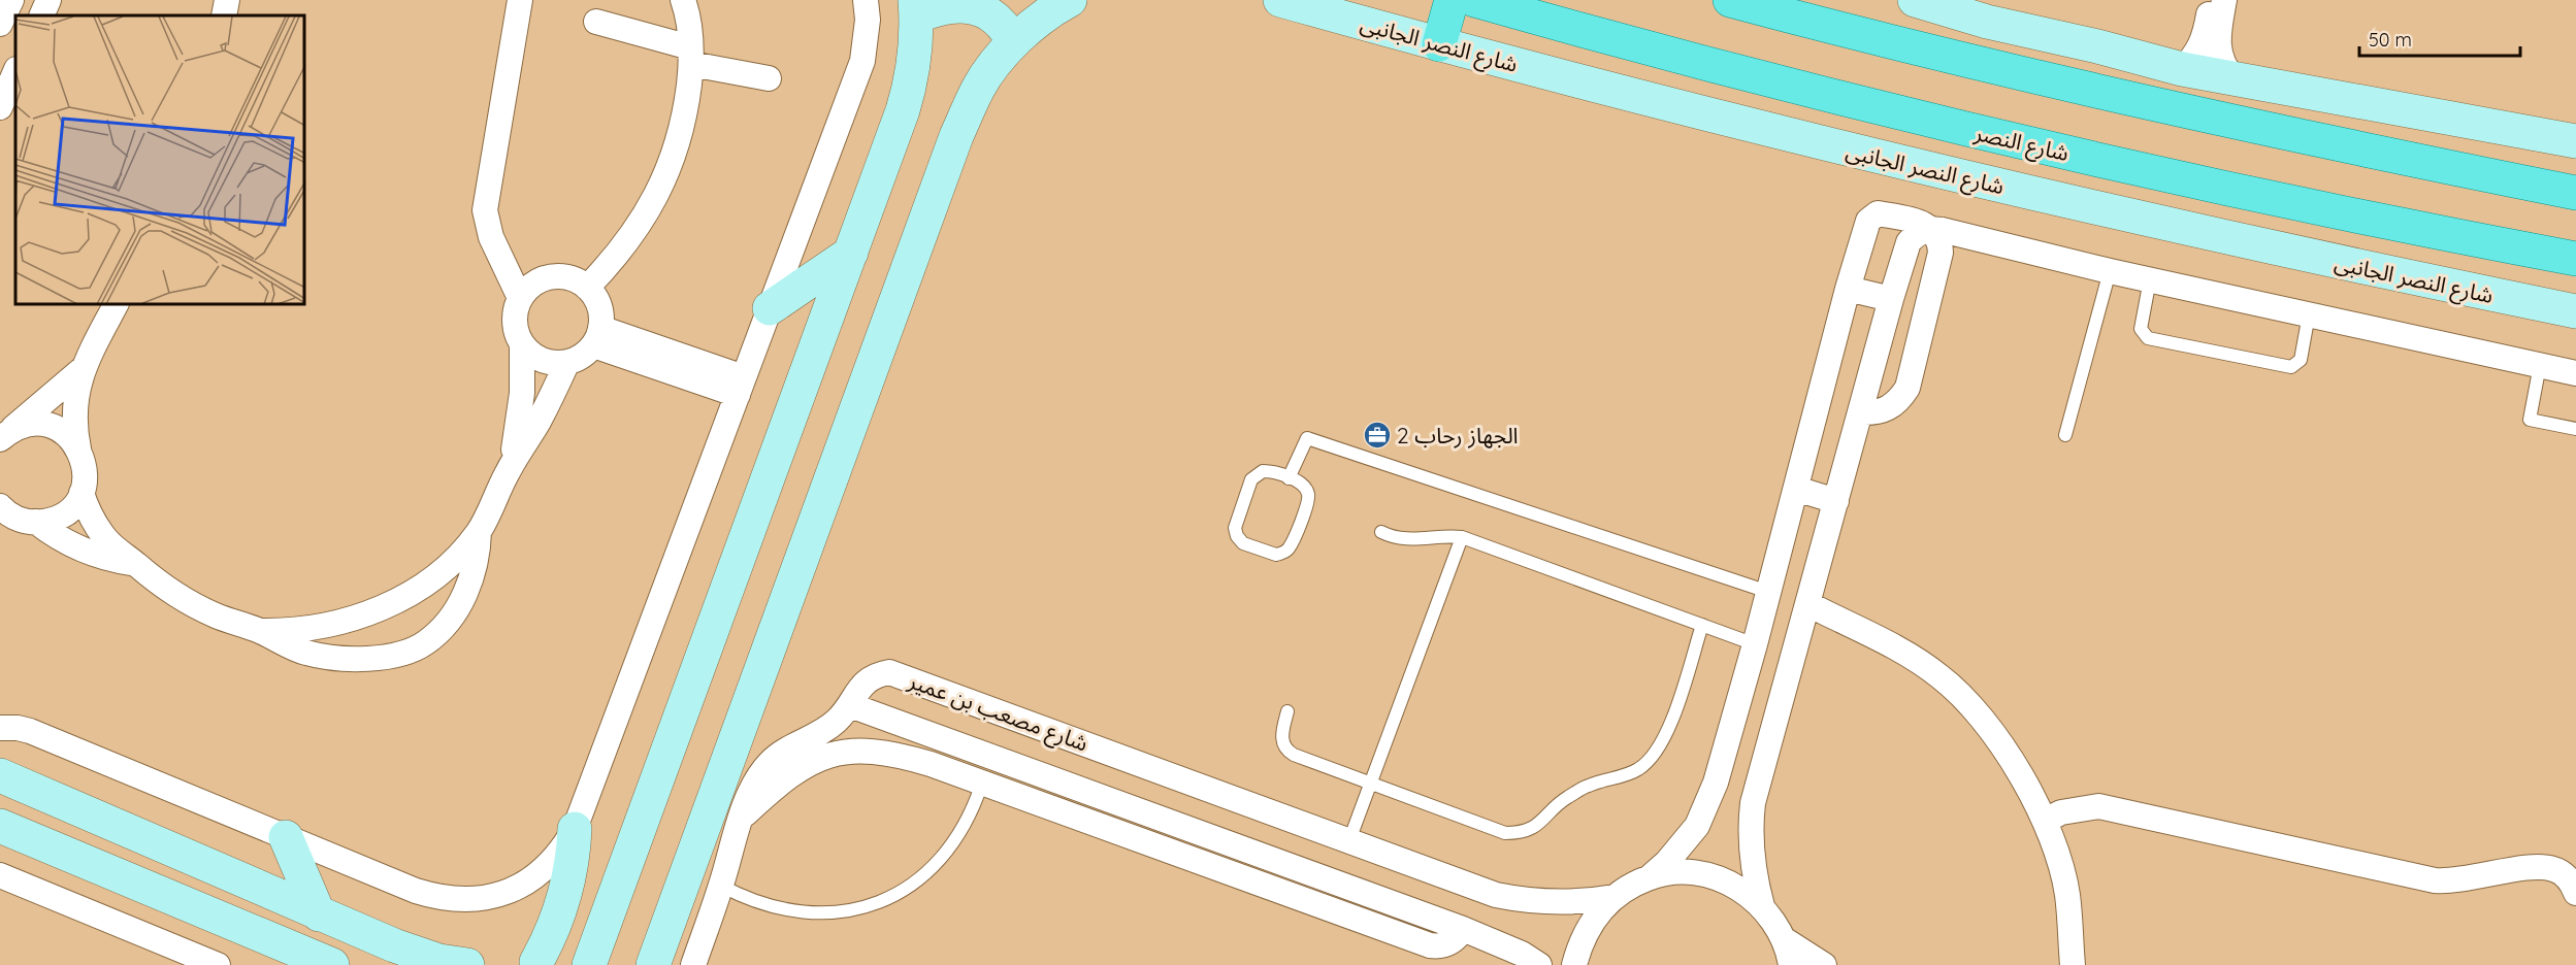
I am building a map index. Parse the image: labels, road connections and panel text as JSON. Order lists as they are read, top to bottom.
{
  "streets": {
    "main road": ["شارع النصر"],
    "street": ["شارع النصر الجانبى", "شارع مصعب بن عمير"]
  },
  "places": {
    "office": ["الجهاز رحاب 2"]
  },
  "scale_bar": "50 m"
}
